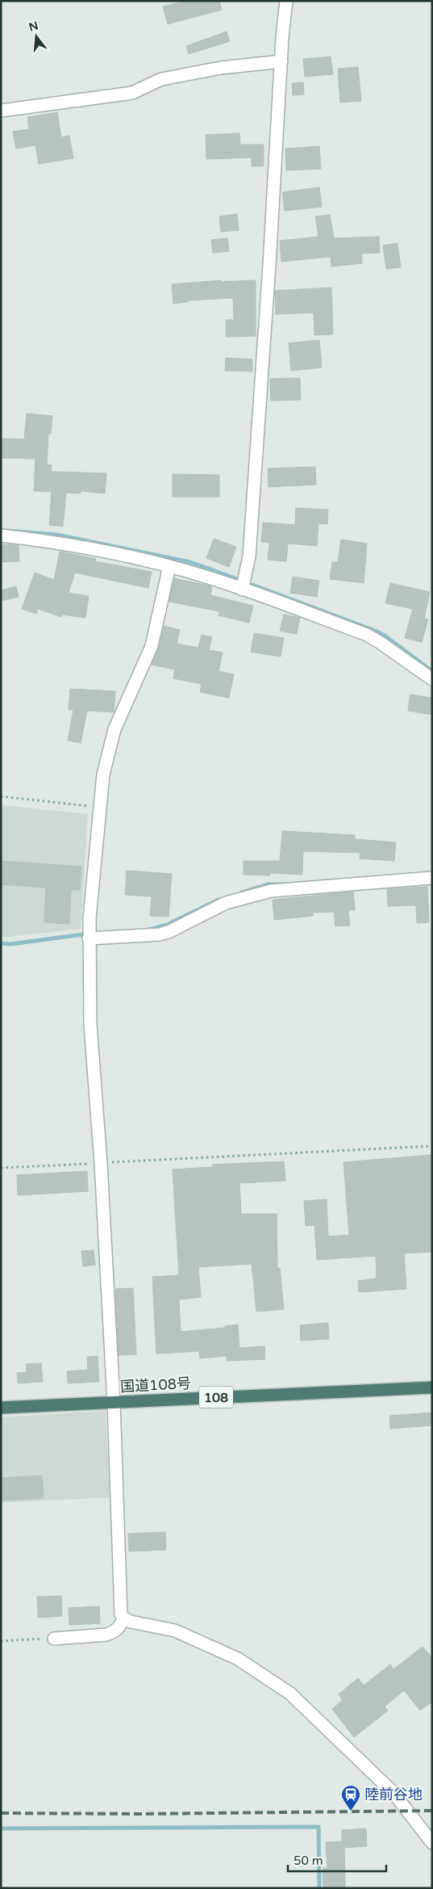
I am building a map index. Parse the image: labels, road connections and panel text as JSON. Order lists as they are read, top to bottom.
{
  "streets": {
    "highway": ["国道108号", "108"]
  },
  "places": {
    "station": ["陸前谷地"]
  },
  "scale_bar": "50 m",
  "north": "top"
}
